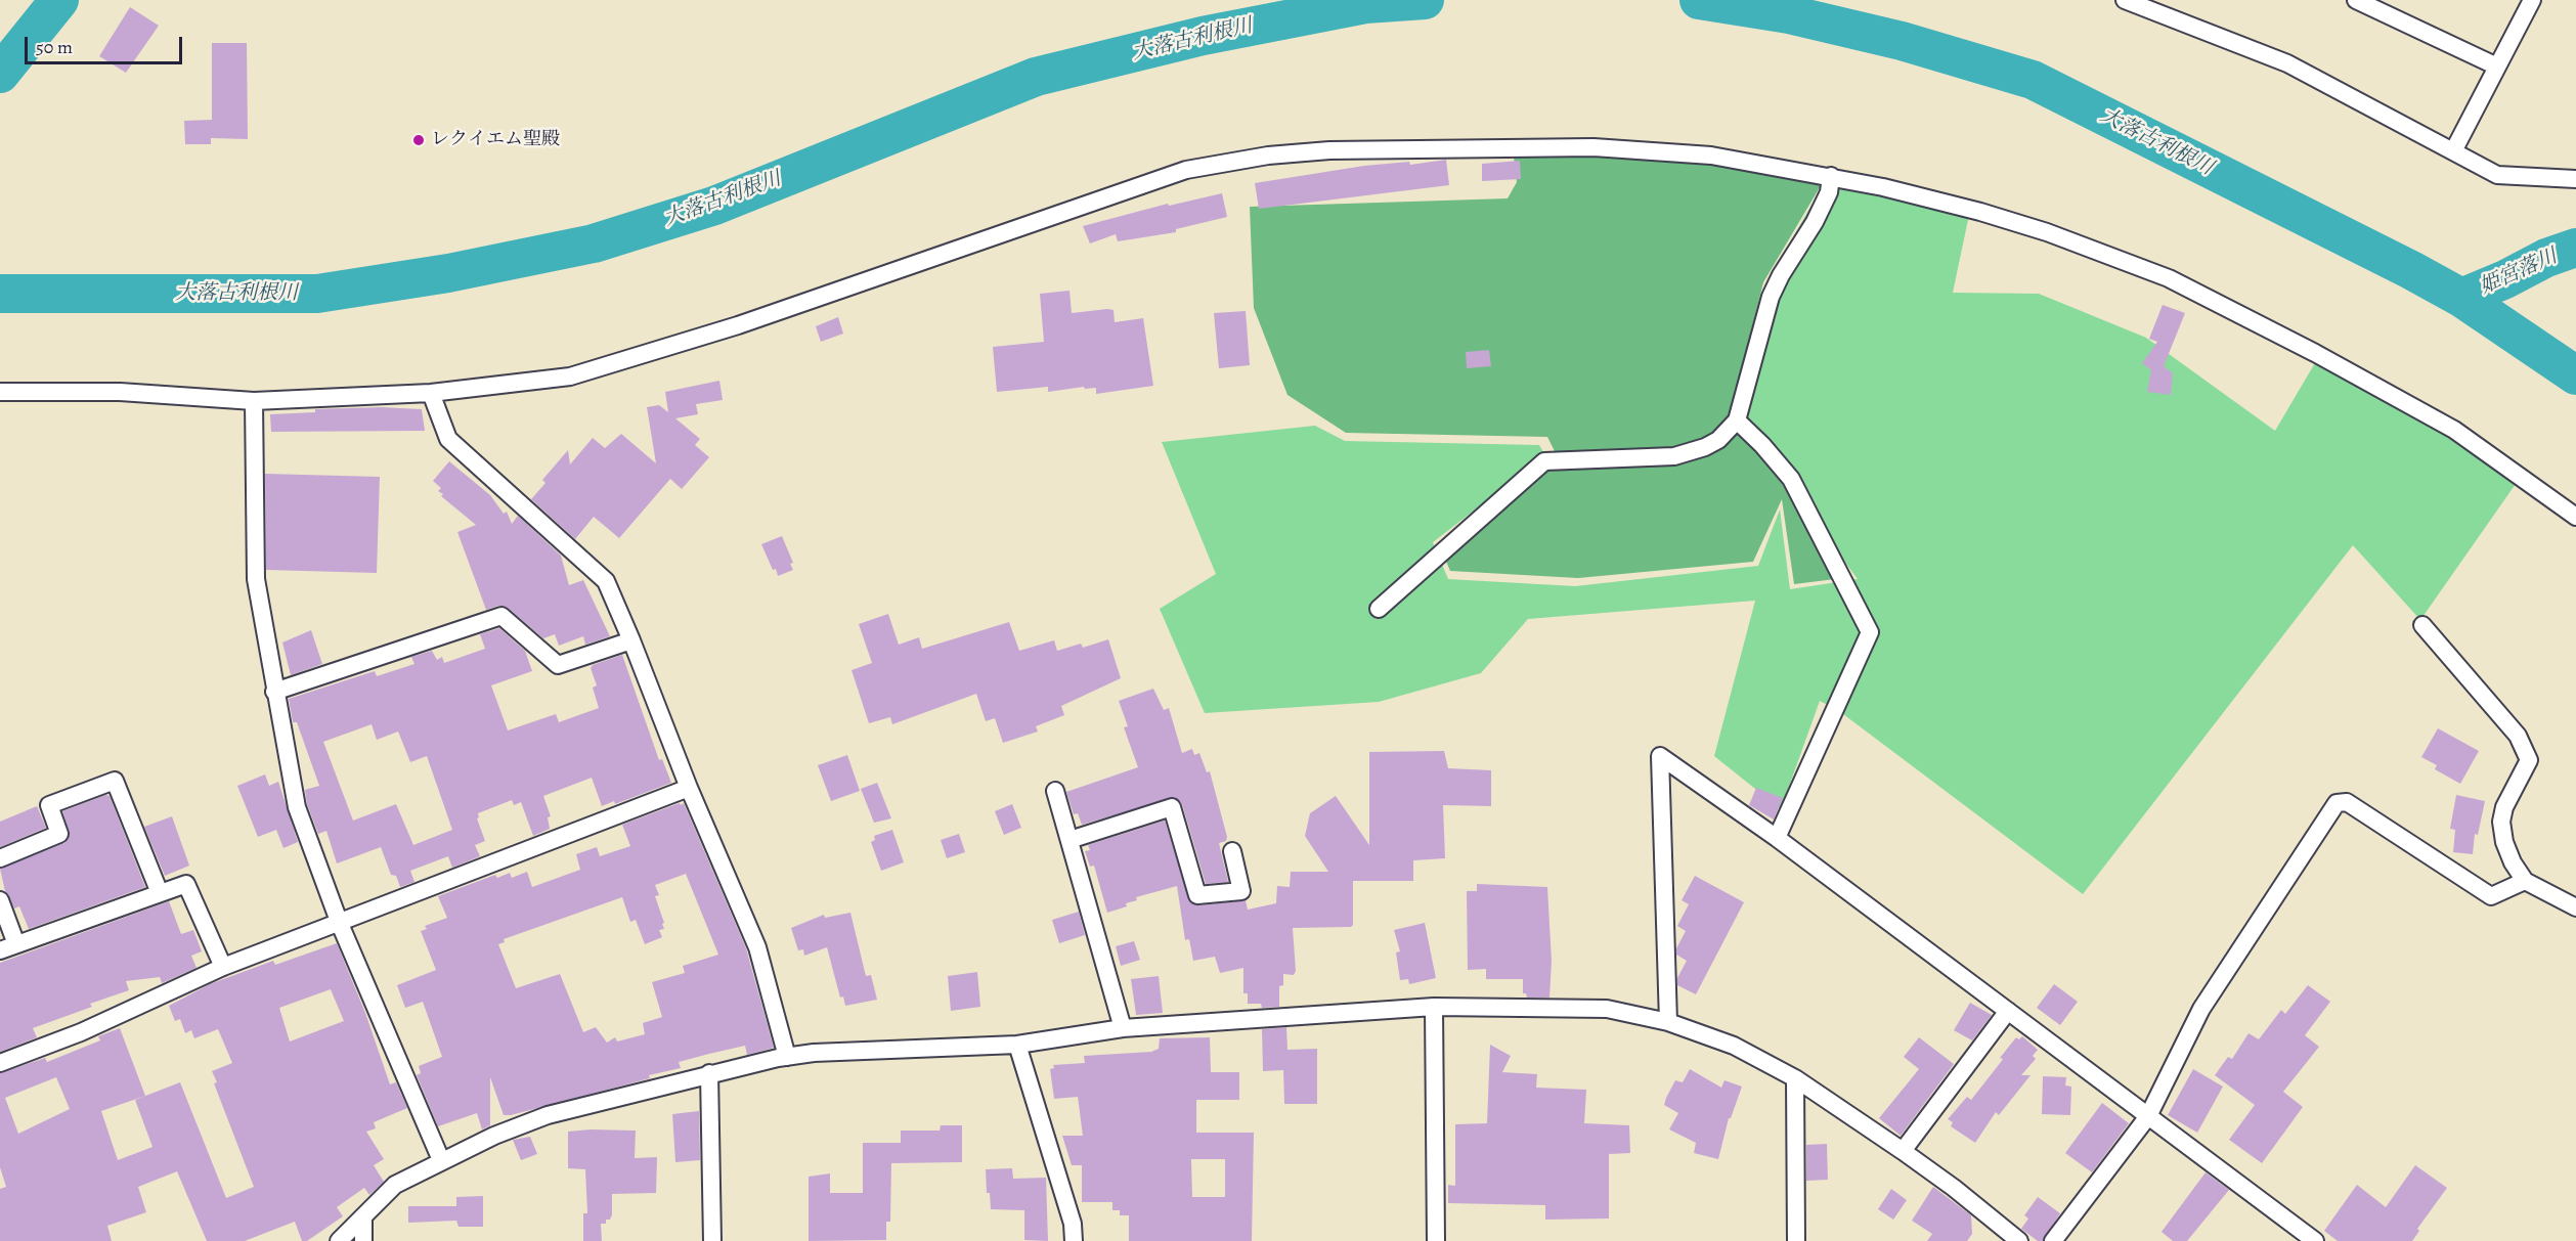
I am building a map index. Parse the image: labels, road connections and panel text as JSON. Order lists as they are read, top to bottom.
{
  "water": ["大落古利根川", "姫宮落川"],
  "places": ["レクイエム聖殿"],
  "scale_bar": "50 m"
}
